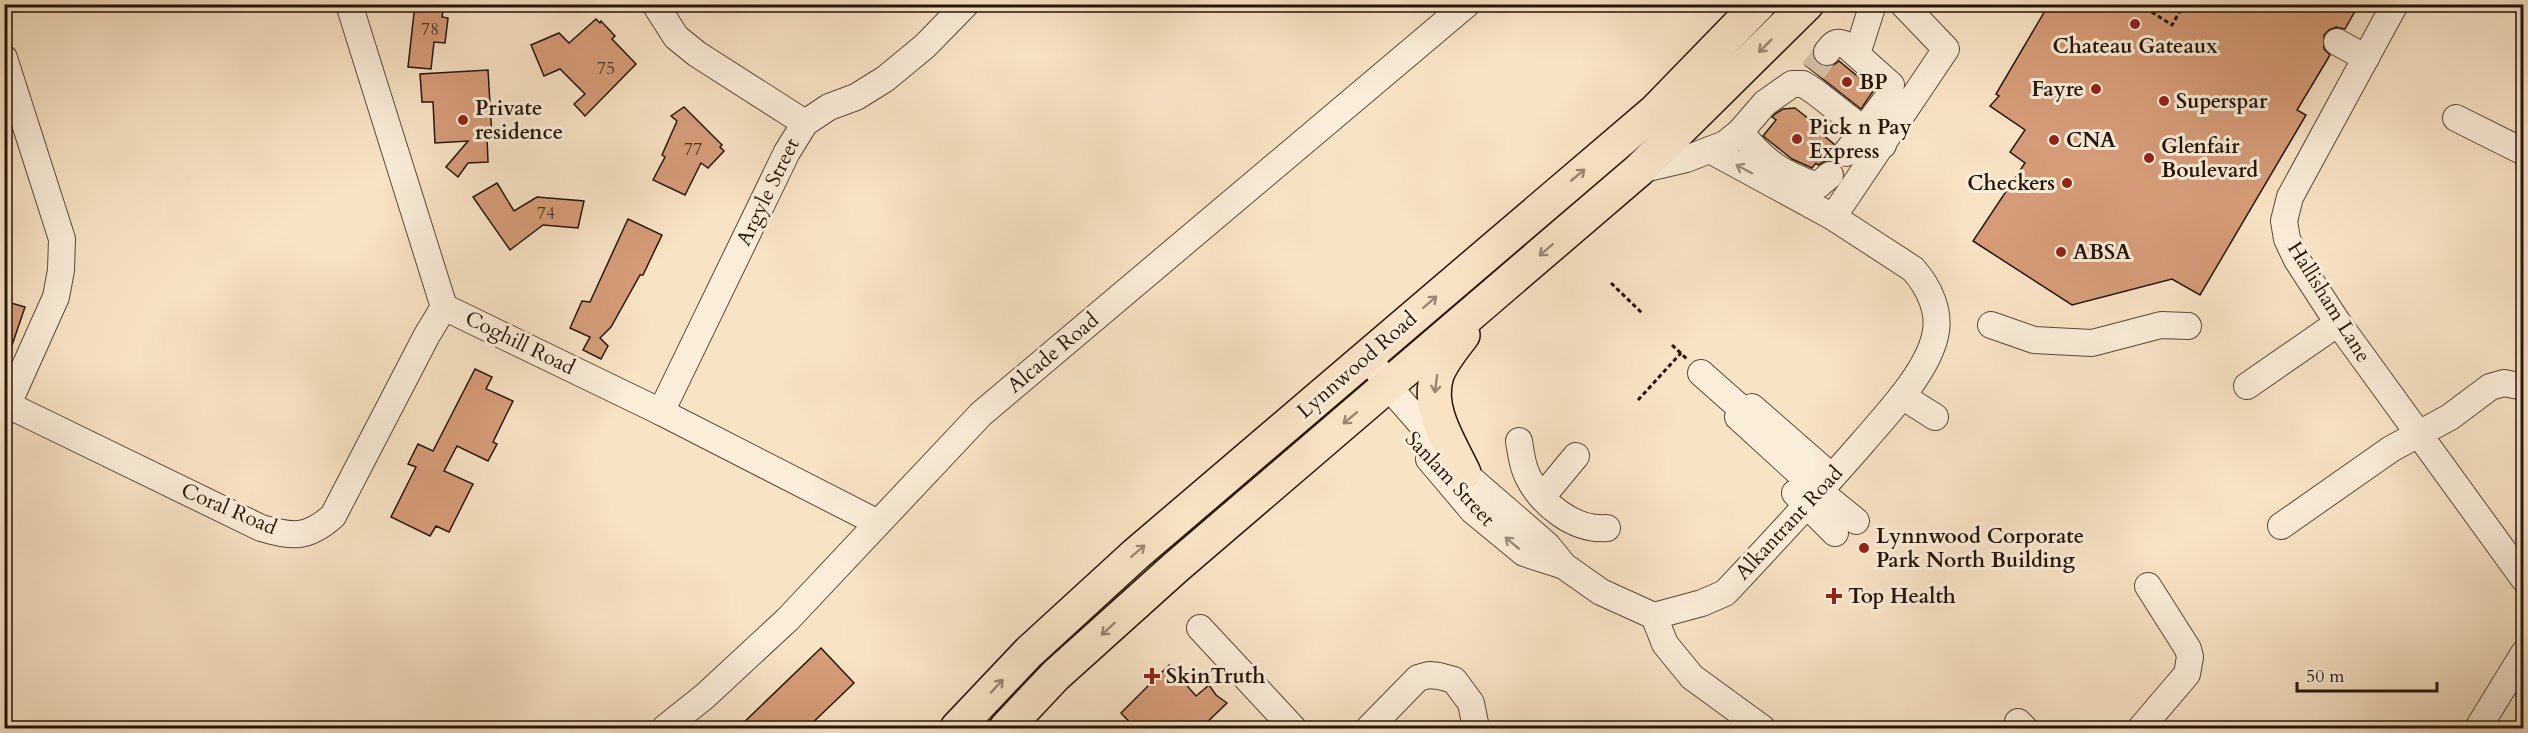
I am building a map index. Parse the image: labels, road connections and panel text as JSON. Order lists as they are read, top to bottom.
{
  "streets": {
    "main road": ["Lynnwood Road"],
    "street": [
      "Argyle Street",
      "Hallisham Lane",
      "Coghill Road",
      "Alcade Road",
      "Sanlam Street",
      "Coral Road",
      "Alkantrant Road"
    ]
  },
  "crossings": [
    ["Argyle Street", "Coghill Road"],
    ["Coghill Road", "Alcade Road"],
    ["Coghill Road", "Coral Road"],
    ["Lynnwood Road", "Sanlam Street"],
    ["Sanlam Street", "Alkantrant Road"]
  ],
  "places": {
    "other": [
      "Chateau Gateaux",
      "BP",
      "Fayre",
      "Superspar",
      "Private residence",
      "Pick n Pay Express",
      "CNA",
      "Glenfair Boulevard",
      "Checkers",
      "ABSA",
      "Lynnwood Corporate Park North Building"
    ],
    "health": ["Top Health", "SkinTruth"]
  },
  "house_numbers": [
    "78",
    "75",
    "77",
    "74"
  ],
  "scale_bar": "50 m"
}
